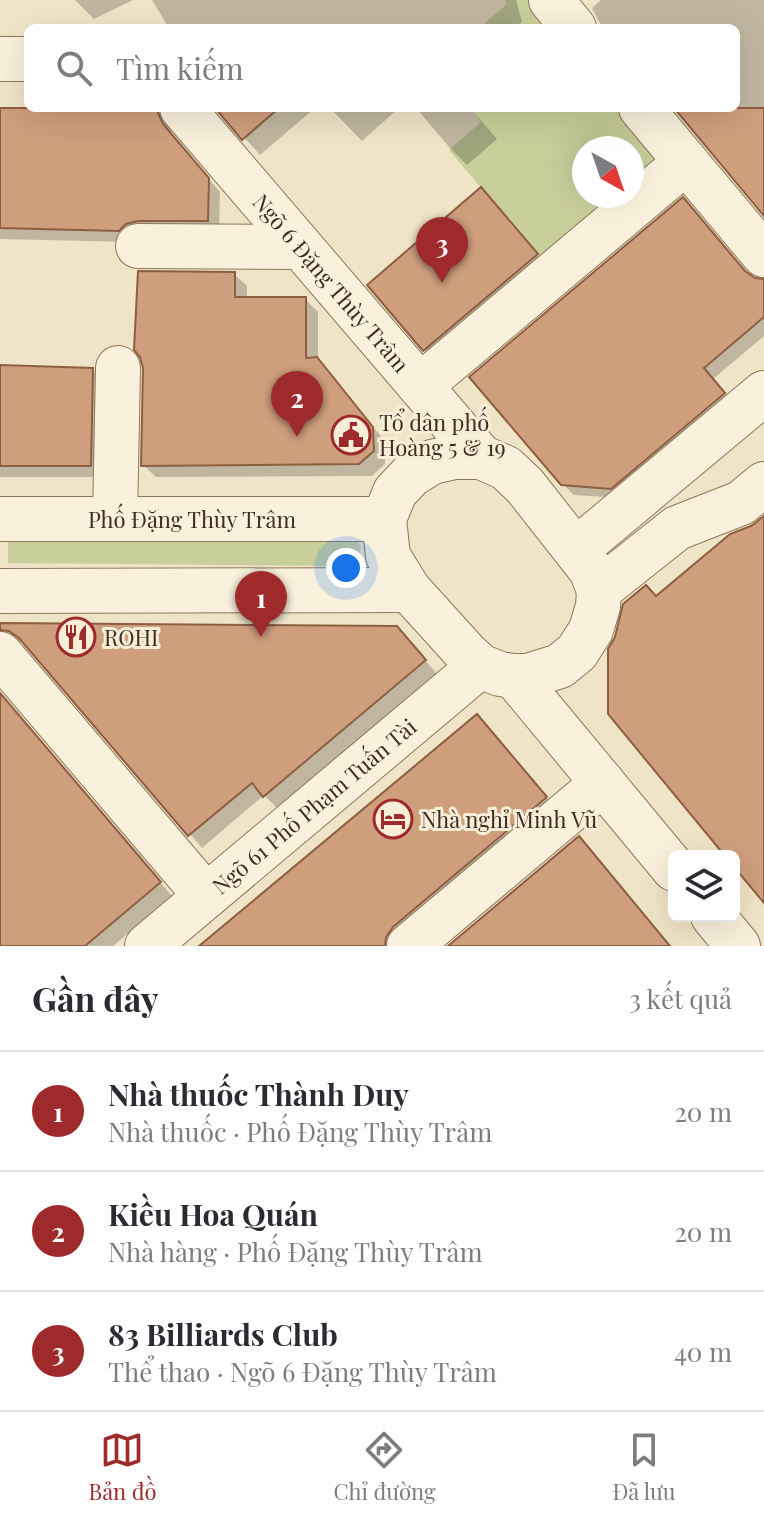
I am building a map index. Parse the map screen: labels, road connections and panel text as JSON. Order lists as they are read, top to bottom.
{
  "streets": {
    "street": ["Ngõ 6 Đặng Thùy Trâm", "Phố Đặng Thùy Trâm", "Ngõ 61 Phố Phạm Tuấn Tài"]
  },
  "crossings": [
    ["Ngõ 6 Đặng Thùy Trâm", "Phố Đặng Thùy Trâm"],
    ["Ngõ 6 Đặng Thùy Trâm", "Ngõ 61 Phố Phạm Tuấn Tài"],
    ["Phố Đặng Thùy Trâm", "Ngõ 61 Phố Phạm Tuấn Tài"]
  ],
  "places": {
    "public building": ["Tổ dân phố Hoàng 5 & 19"],
    "restaurant": ["ROHI"],
    "hotel": ["Nhà nghỉ Minh Vũ"]
  },
  "north": "bottom right",
  "page": {
    "search": "Tìm kiếm",
    "pins": ["3", "2", "1"],
    "heading": ["Gần đây", "3 kết quả"],
    "list": [
      {
        "mark": "1",
        "name": "Nhà thuốc Thành Duy",
        "note": "Nhà thuốc · Phố Đặng Thùy Trâm",
        "value": "20 m"
      },
      {
        "mark": "2",
        "name": "Kiều Hoa Quán",
        "note": "Nhà hàng · Phố Đặng Thùy Trâm",
        "value": "20 m"
      },
      {
        "mark": "3",
        "name": "83 Billiards Club",
        "note": "Thể thao · Ngõ 6 Đặng Thùy Trâm",
        "value": "40 m"
      }
    ],
    "nav": ["Bản đồ", "Chỉ đường", "Đã lưu"]
  }
}
